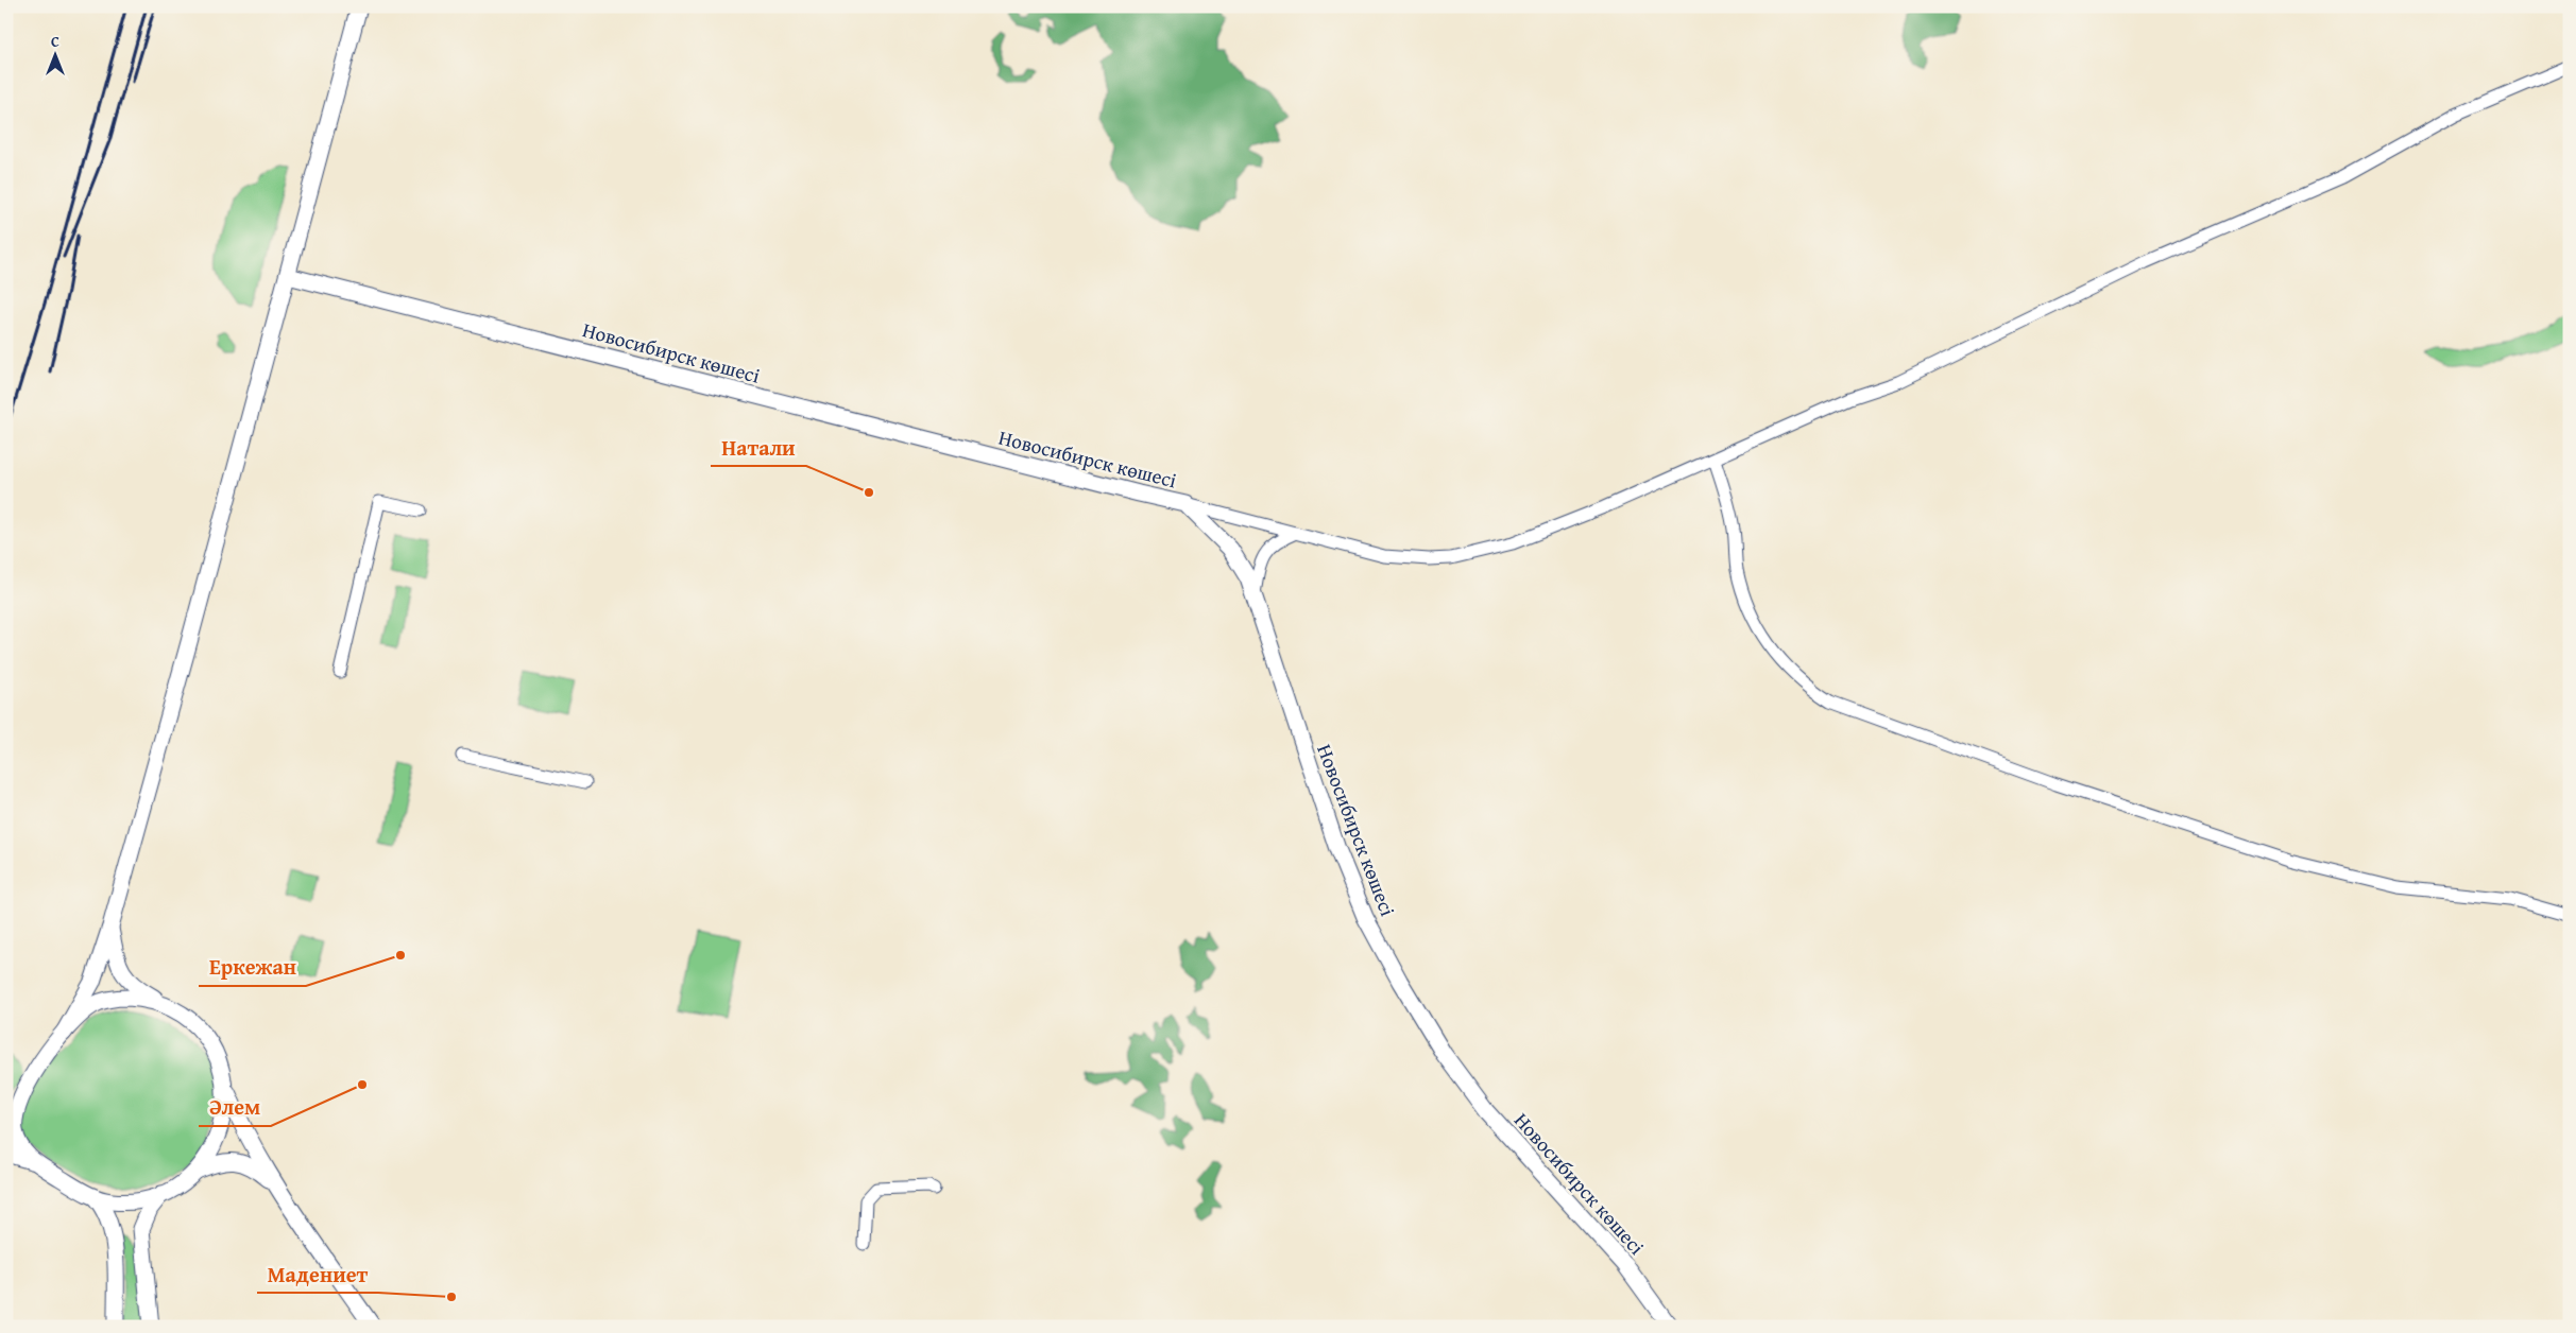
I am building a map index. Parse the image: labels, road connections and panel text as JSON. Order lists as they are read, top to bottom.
{
  "streets": {
    "main road": ["Новосибирск көшесі"]
  },
  "places": [
    "Натали",
    "Еркежан",
    "Әлем",
    "Мадениет"
  ],
  "north": "top"
}
